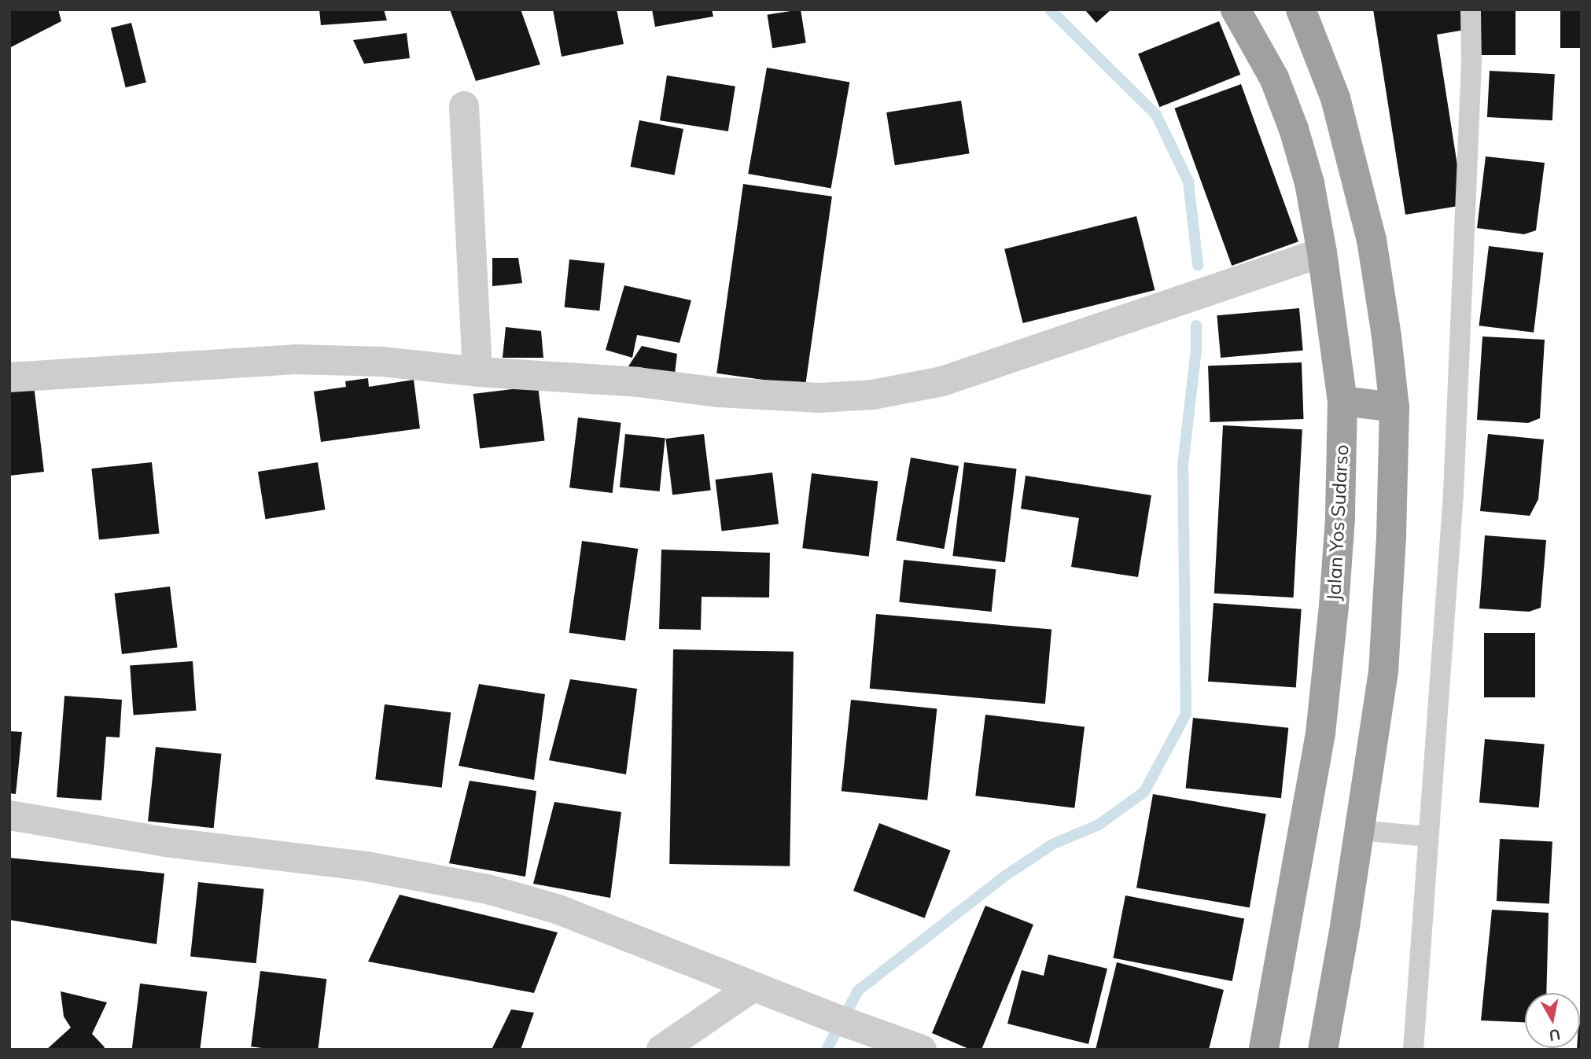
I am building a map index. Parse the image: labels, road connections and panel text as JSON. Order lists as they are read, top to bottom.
{
  "streets": {
    "highway": ["Jalan Yos Sudarso"]
  },
  "north": "bottom"
}
